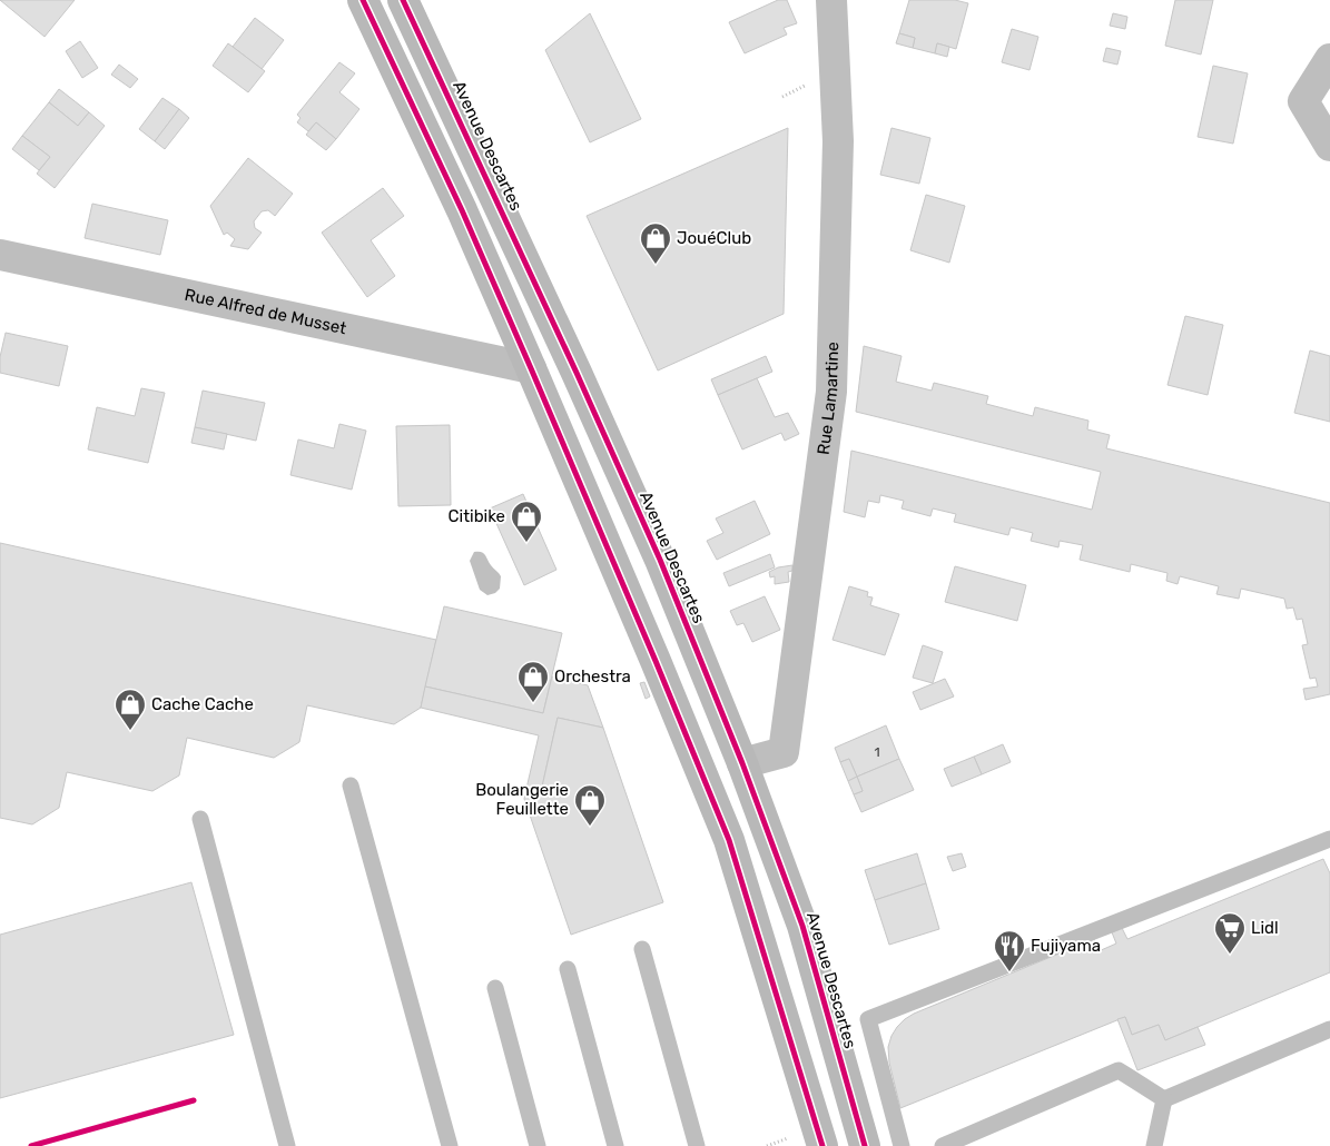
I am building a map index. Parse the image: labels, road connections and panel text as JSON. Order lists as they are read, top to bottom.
{
  "streets": {
    "main road": ["Avenue Descartes"],
    "street": ["Rue Alfred de Musset", "Rue Lamartine"]
  },
  "crossings": [
    ["Avenue Descartes", "Rue Lamartine"]
  ],
  "places": {
    "shop": [
      "JouéClub",
      "Citibike",
      "Orchestra",
      "Cache Cache",
      "Boulangerie Feuillette"
    ],
    "supermarket": ["Lidl"],
    "restaurant": ["Fujiyama"]
  },
  "house_numbers": ["1"]
}
